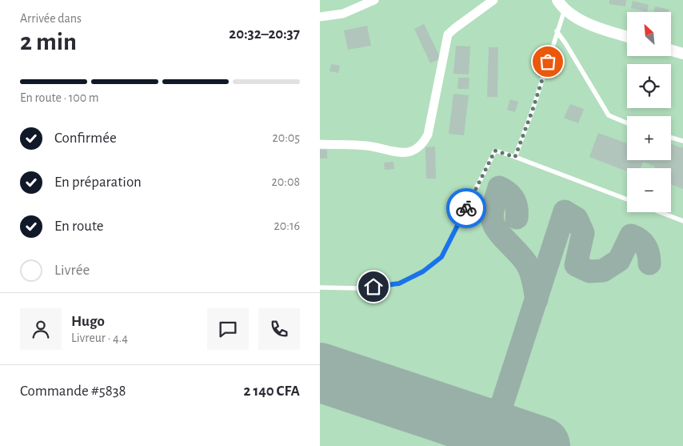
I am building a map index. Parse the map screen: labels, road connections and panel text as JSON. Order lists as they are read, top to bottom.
{
  "north": "top left",
  "page": {
    "heading": ["2 min", "Arrivée dans", "20:32–20:37"],
    "panel": [
      "Hugo",
      "Livreur · 4.4",
      "Commande #5838",
      "2 140 CFA"
    ],
    "map_buttons": ["+", "−"],
    "bar": "En route · 100 m",
    "list": [
      ["Confirmée", "20:05"],
      ["En préparation", "20:08"],
      ["En route", "20:16"],
      "Livrée"
    ]
  }
}
